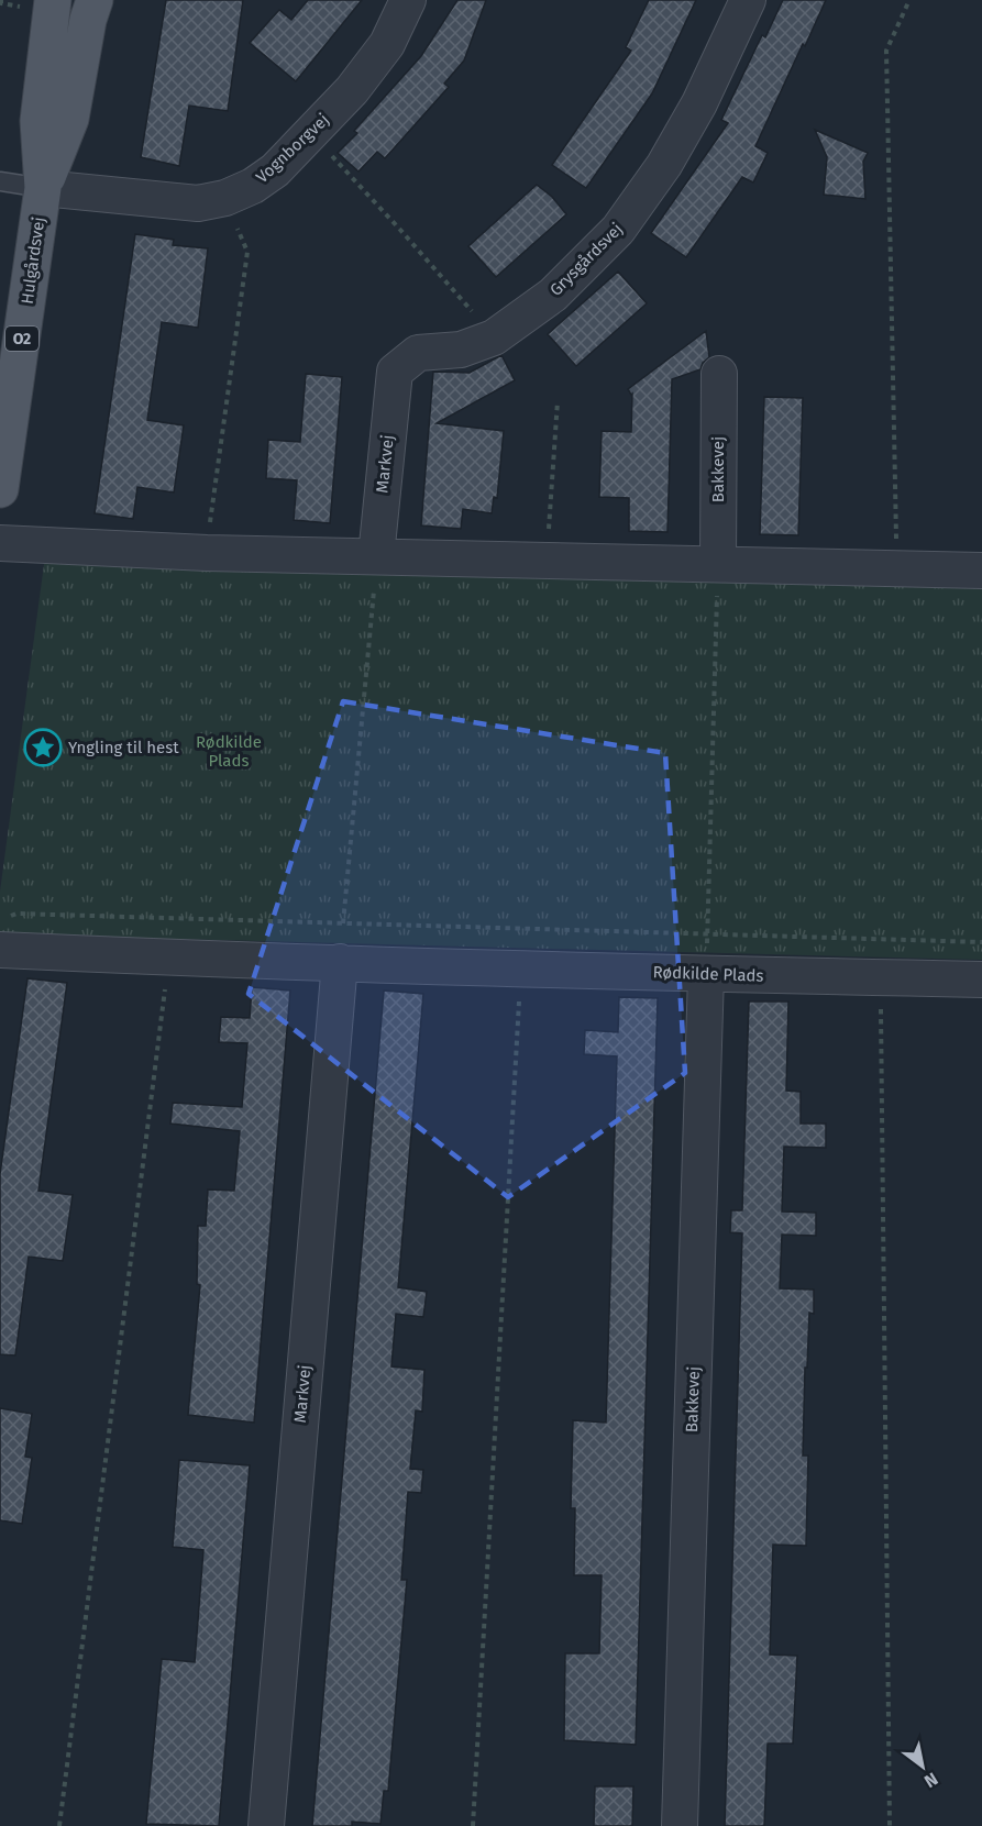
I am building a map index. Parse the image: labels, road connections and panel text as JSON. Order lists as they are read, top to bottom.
{
  "streets": {
    "main road": ["Hulgårdsvej", "O2"],
    "street": [
      "Vognborgvej",
      "Grysgårdsvej",
      "Markvej",
      "Bakkevej",
      "Rødkilde Plads"
    ]
  },
  "crossings": [
    ["Vognborgvej", "Hulgårdsvej"],
    ["Grysgårdsvej", "Markvej"],
    ["Markvej", "Rødkilde Plads"],
    ["Bakkevej", "Rødkilde Plads"]
  ],
  "parks": ["Rødkilde Plads"],
  "places": {
    "place": ["Yngling til hest"]
  },
  "north": "bottom right"
}
